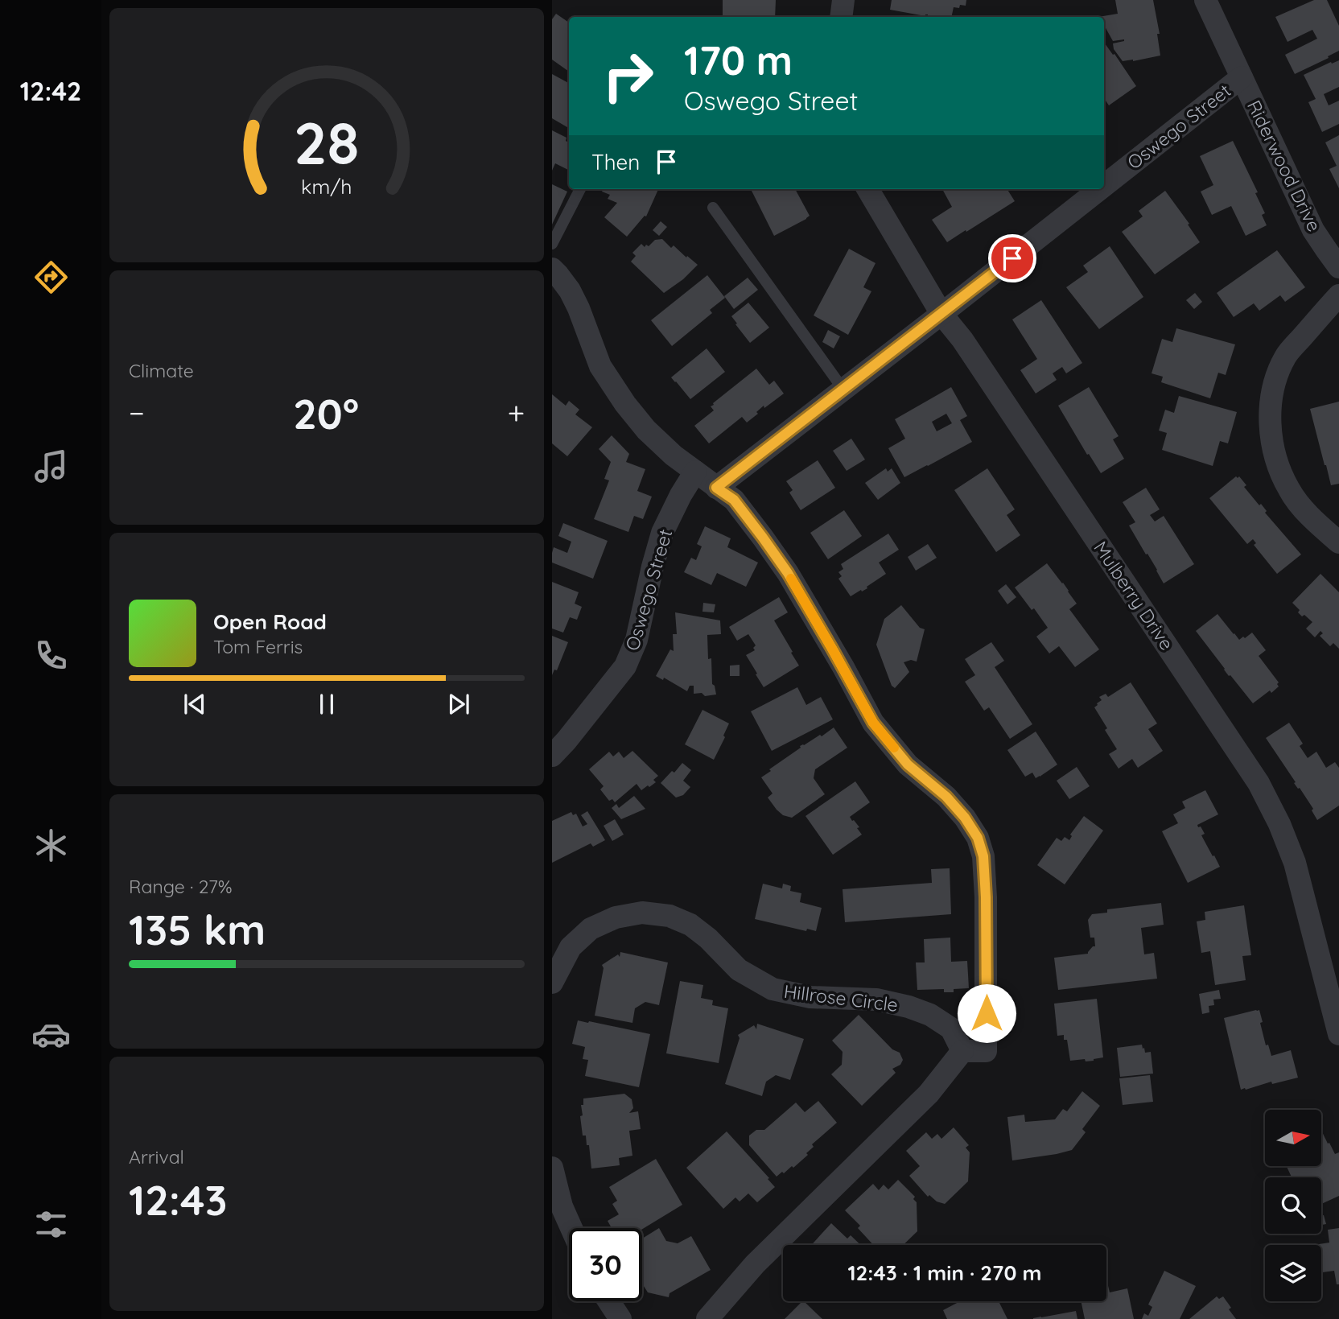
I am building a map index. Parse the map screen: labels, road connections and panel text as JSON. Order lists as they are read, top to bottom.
{
  "streets": {
    "street": [
      "Oswego Street",
      "Riderwood Drive",
      "Mulberry Drive",
      "Hillrose Circle"
    ]
  },
  "crossings": [
    ["Oswego Street", "Riderwood Drive"],
    ["Oswego Street", "Mulberry Drive"]
  ],
  "north": "right",
  "page": {
    "tabs": "12:42",
    "turn": ["170 m", "Oswego Street"],
    "then": "Then",
    "tile": [
      "Climate",
      ["Range · 27%", "135 km"],
      ["Arrival", "12:43"]
    ],
    "heat": ["−", "20°", "+"],
    "song": ["Open Road", "Tom Ferris"],
    "limit": "30",
    "trip": "12:43 · 1 min · 270 m",
    "gauge": ["28", "km/h"]
  }
}
